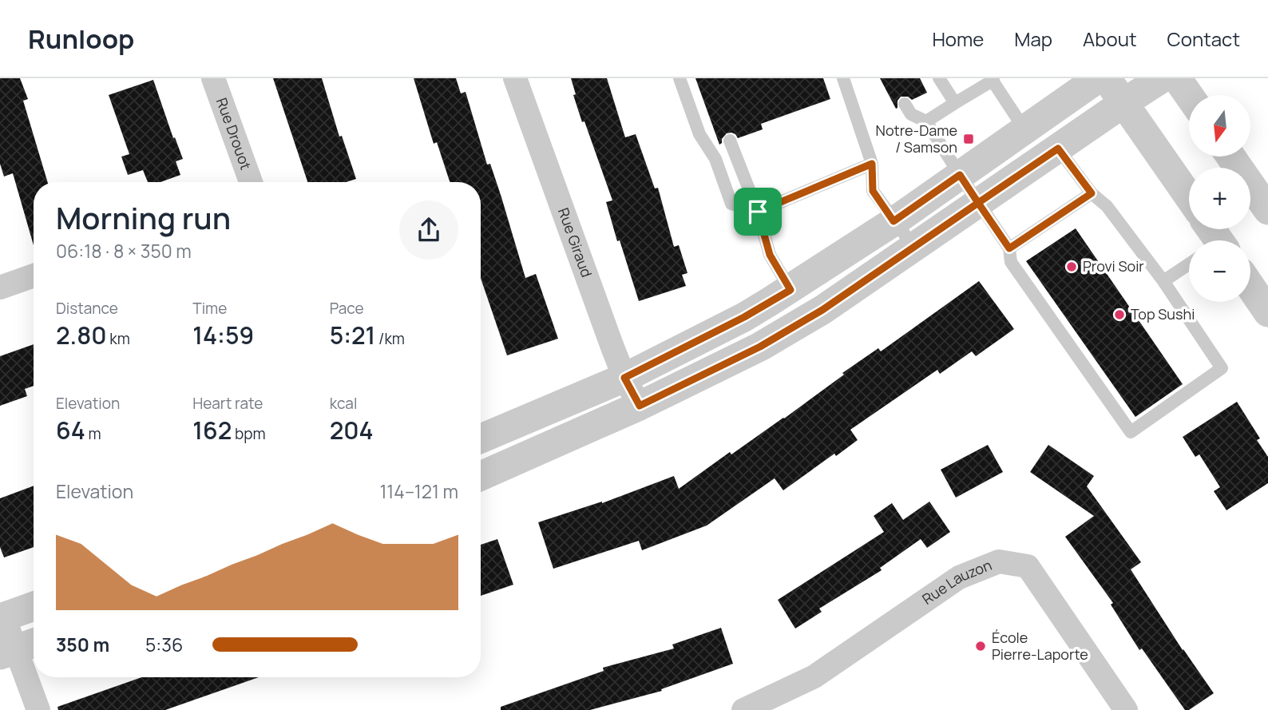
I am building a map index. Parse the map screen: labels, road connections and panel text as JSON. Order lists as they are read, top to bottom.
{
  "streets": {
    "street": ["Rue Drouot", "Rue Giraud", "Rue Lauzon"]
  },
  "places": {
    "transit": ["Notre-Dame / Samson"],
    "other": ["Provi Soir", "Top Sushi", "École Pierre-Laporte"]
  },
  "north": "bottom",
  "page": {
    "header": "Runloop",
    "nav": [
      "Home",
      "Map",
      "About",
      "Contact"
    ],
    "map_buttons": ["+", "−"],
    "heading": ["Morning run", "06:18 · 8 × 350 m"],
    "stats": [
      ["Distance", "2.80 km"],
      ["Time", "14:59"],
      ["Pace", "5:21 /km"],
      ["Elevation", "64 m"],
      ["Heart rate", "162 bpm"],
      ["kcal", "204"]
    ],
    "chart": ["Elevation", "114–121 m"],
    "list": [
      {
        "name": "350 m",
        "note": "5:36"
      }
    ]
  }
}
